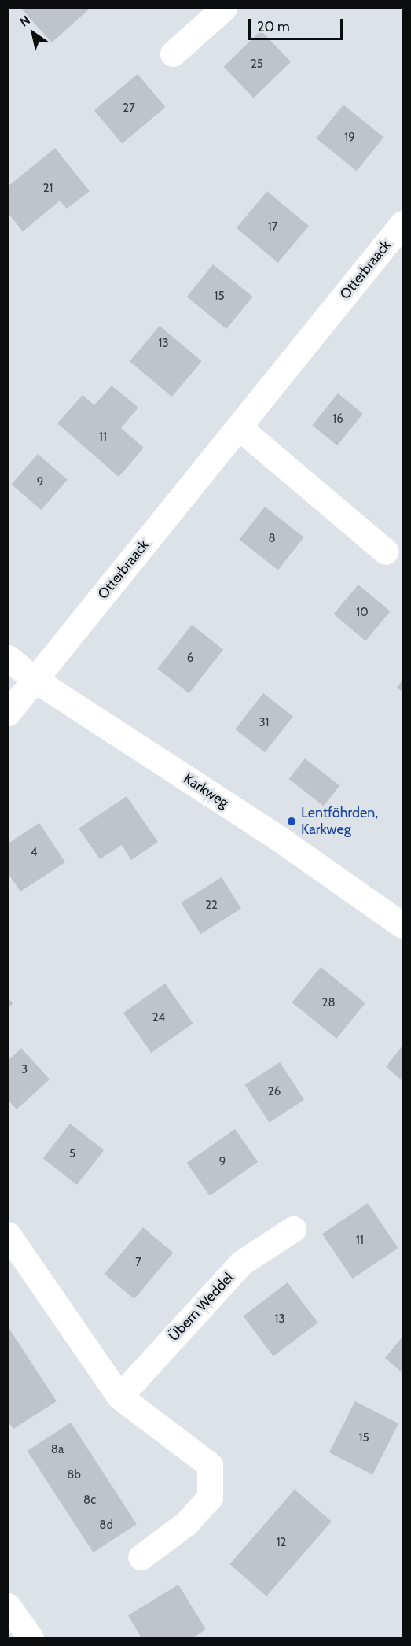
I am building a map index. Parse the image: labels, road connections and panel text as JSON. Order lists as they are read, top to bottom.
{
  "streets": {
    "street": ["Otterbraack", "Karkweg", "Übern Weddel"]
  },
  "crossings": [
    ["Otterbraack", "Karkweg"]
  ],
  "places": ["Lentföhrden, Karkweg"],
  "house_numbers": [
    "25",
    "27",
    "19",
    "21",
    "17",
    "15",
    "13",
    "16",
    "11",
    "9",
    "8",
    "10",
    "6",
    "31",
    "4",
    "22",
    "28",
    "24",
    "3",
    "26",
    "5",
    "9",
    "11",
    "7",
    "13",
    "15",
    "8a",
    "8b",
    "8c",
    "8d",
    "12"
  ],
  "scale_bar": "20 m",
  "north": "top left"
}
